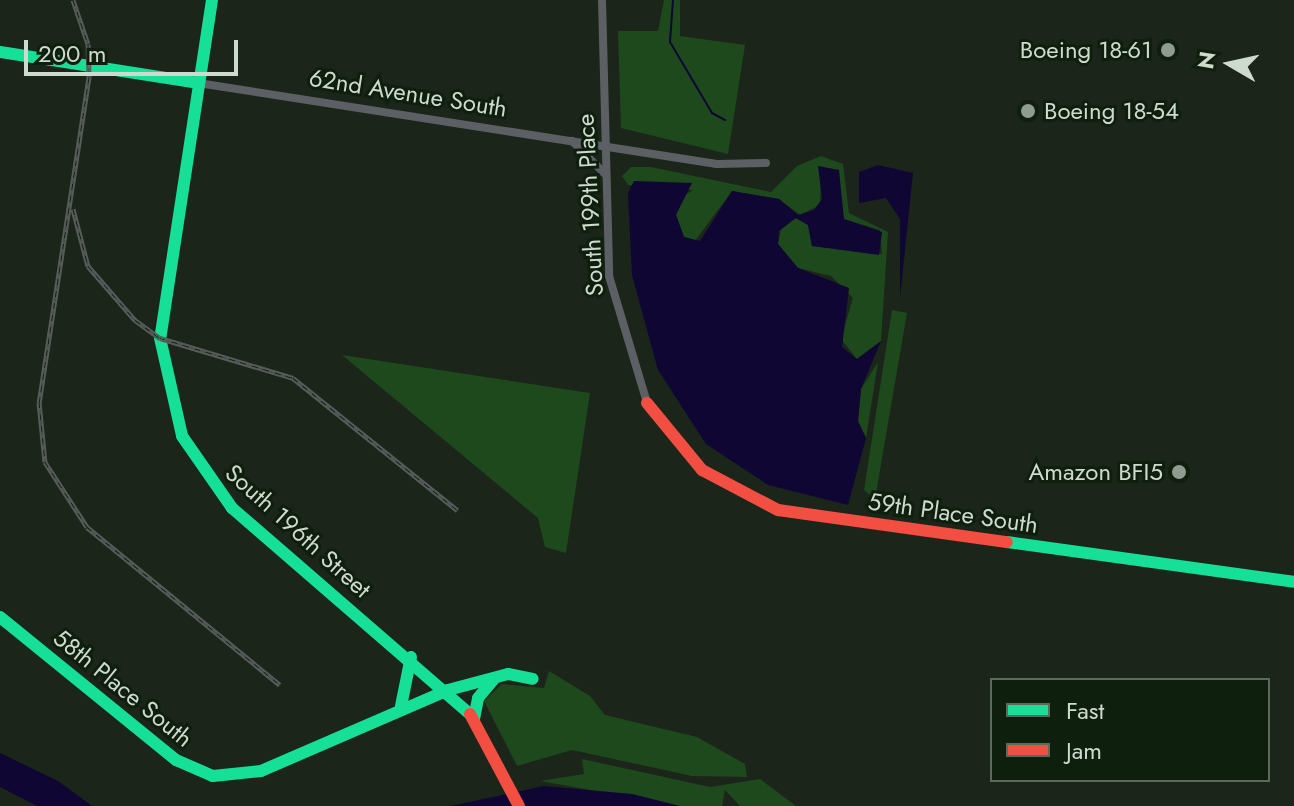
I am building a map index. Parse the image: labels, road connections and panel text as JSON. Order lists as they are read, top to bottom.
{
  "streets": {
    "street": [
      "62nd Avenue South",
      "South 199th Place",
      "59th Place South",
      "South 196th Street",
      "58th Place South"
    ]
  },
  "crossings": [
    ["62nd Avenue South", "South 199th Place"],
    ["62nd Avenue South", "South 196th Street"],
    ["South 199th Place", "59th Place South"],
    ["South 196th Street", "58th Place South"]
  ],
  "places": ["Boeing 18-61", "Boeing 18-54", "Amazon BFI5"],
  "legend": ["Fast", "Jam"],
  "scale_bar": "200 m",
  "north": "left"
}
